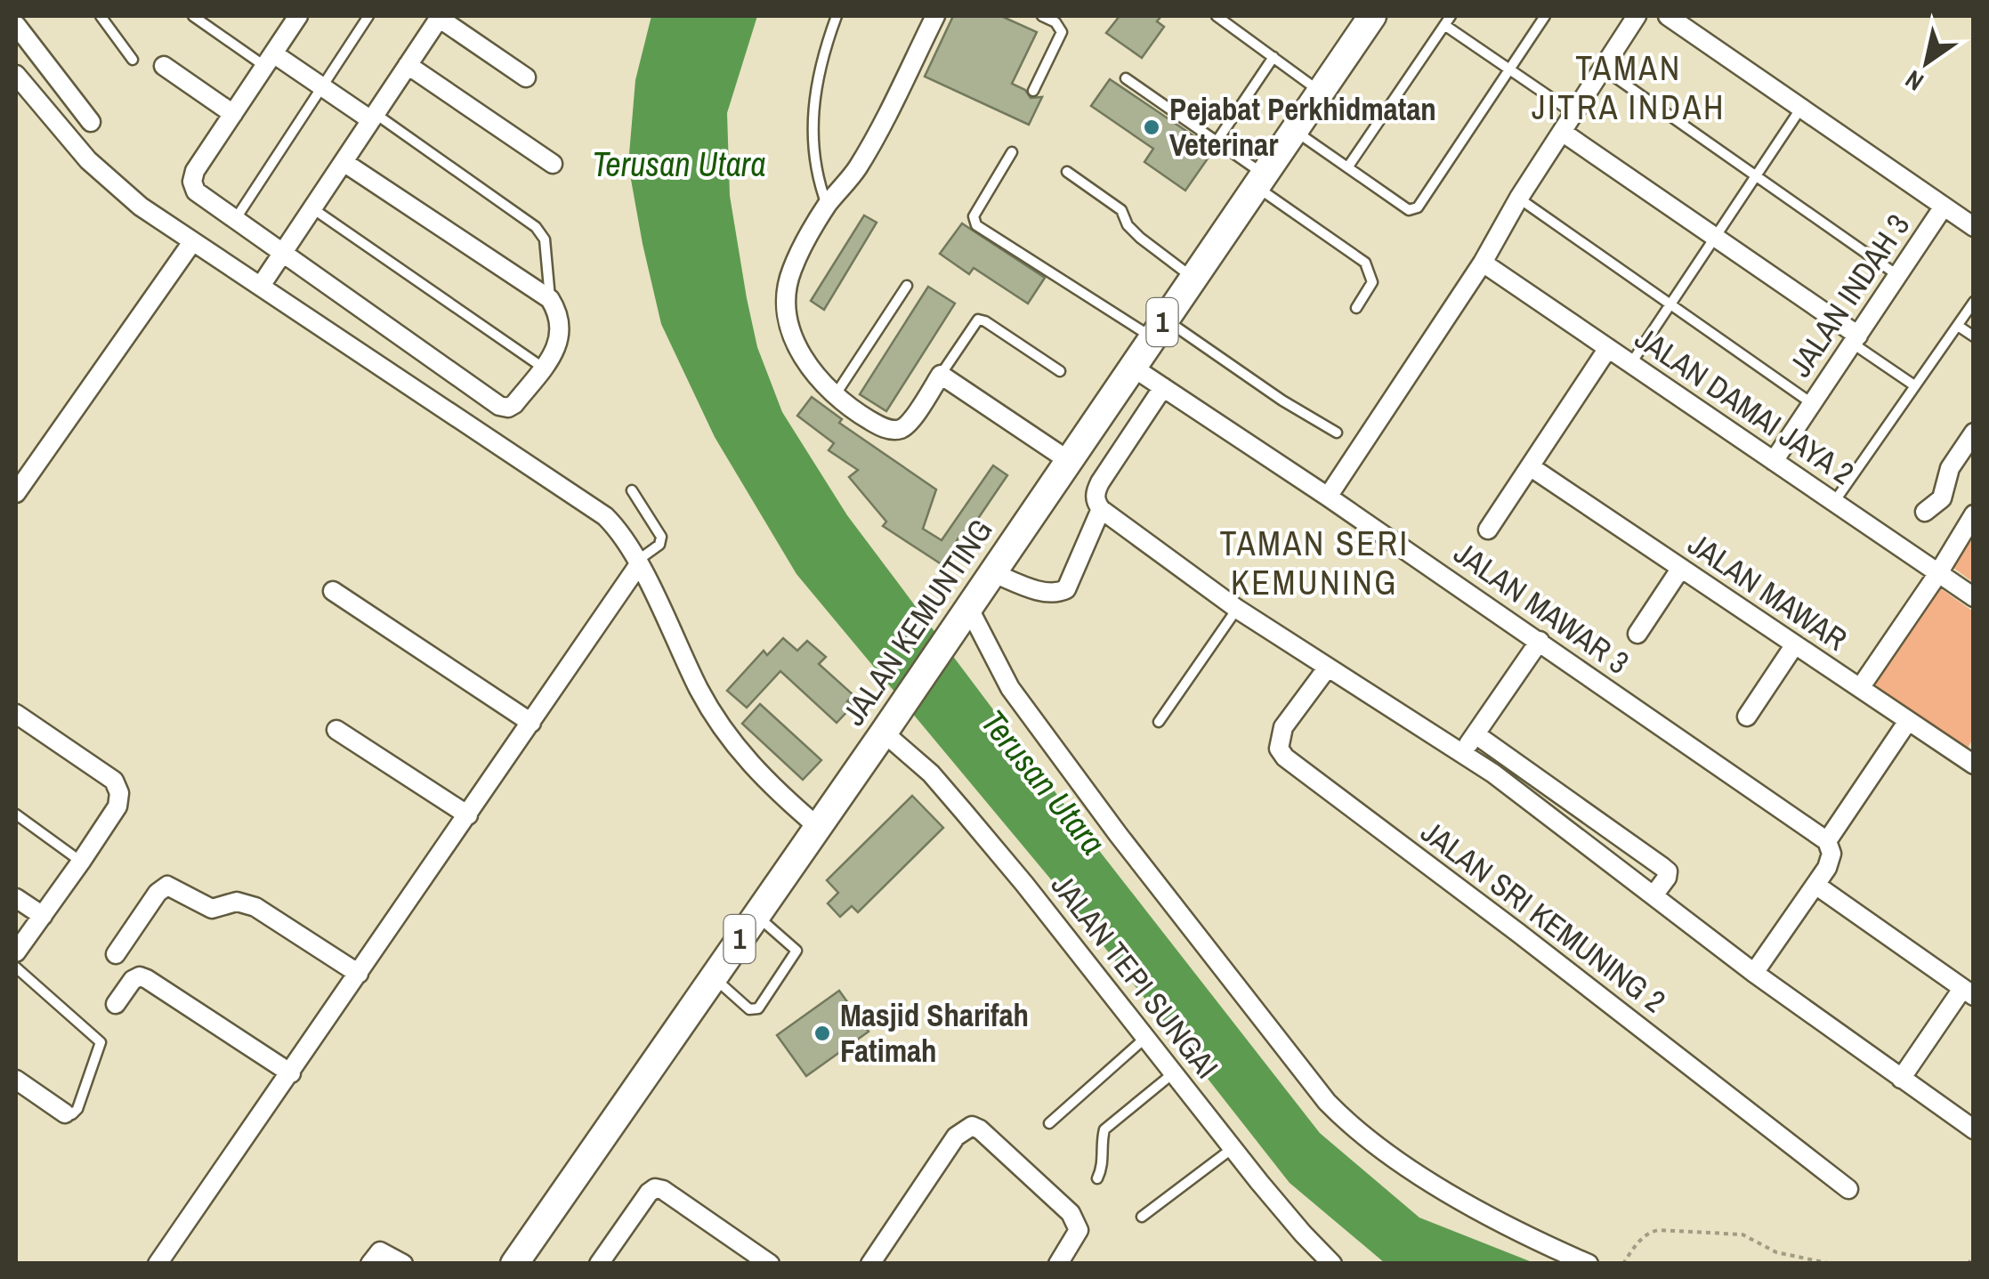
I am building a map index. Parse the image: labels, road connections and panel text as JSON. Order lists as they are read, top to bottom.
{
  "streets": {
    "main road": ["1", "JALAN KEMUNTING"],
    "street": [
      "JALAN INDAH 3",
      "JALAN DAMAI JAYA 2",
      "JALAN MAWAR",
      "JALAN MAWAR 3",
      "JALAN SRI KEMUNING 2",
      "JALAN TEPI SUNGAI"
    ]
  },
  "crossings": [
    ["JALAN INDAH 3", "JALAN DAMAI JAYA 2"],
    ["JALAN MAWAR 3", "JALAN KEMUNTING"],
    ["JALAN KEMUNTING", "JALAN TEPI SUNGAI"]
  ],
  "districts": ["TAMAN JITRA INDAH", "TAMAN SERI KEMUNING"],
  "water": ["Terusan Utara"],
  "places": ["Pejabat Perkhidmatan Veterinar", "Masjid Sharifah Fatimah"],
  "north": "bottom left"
}
